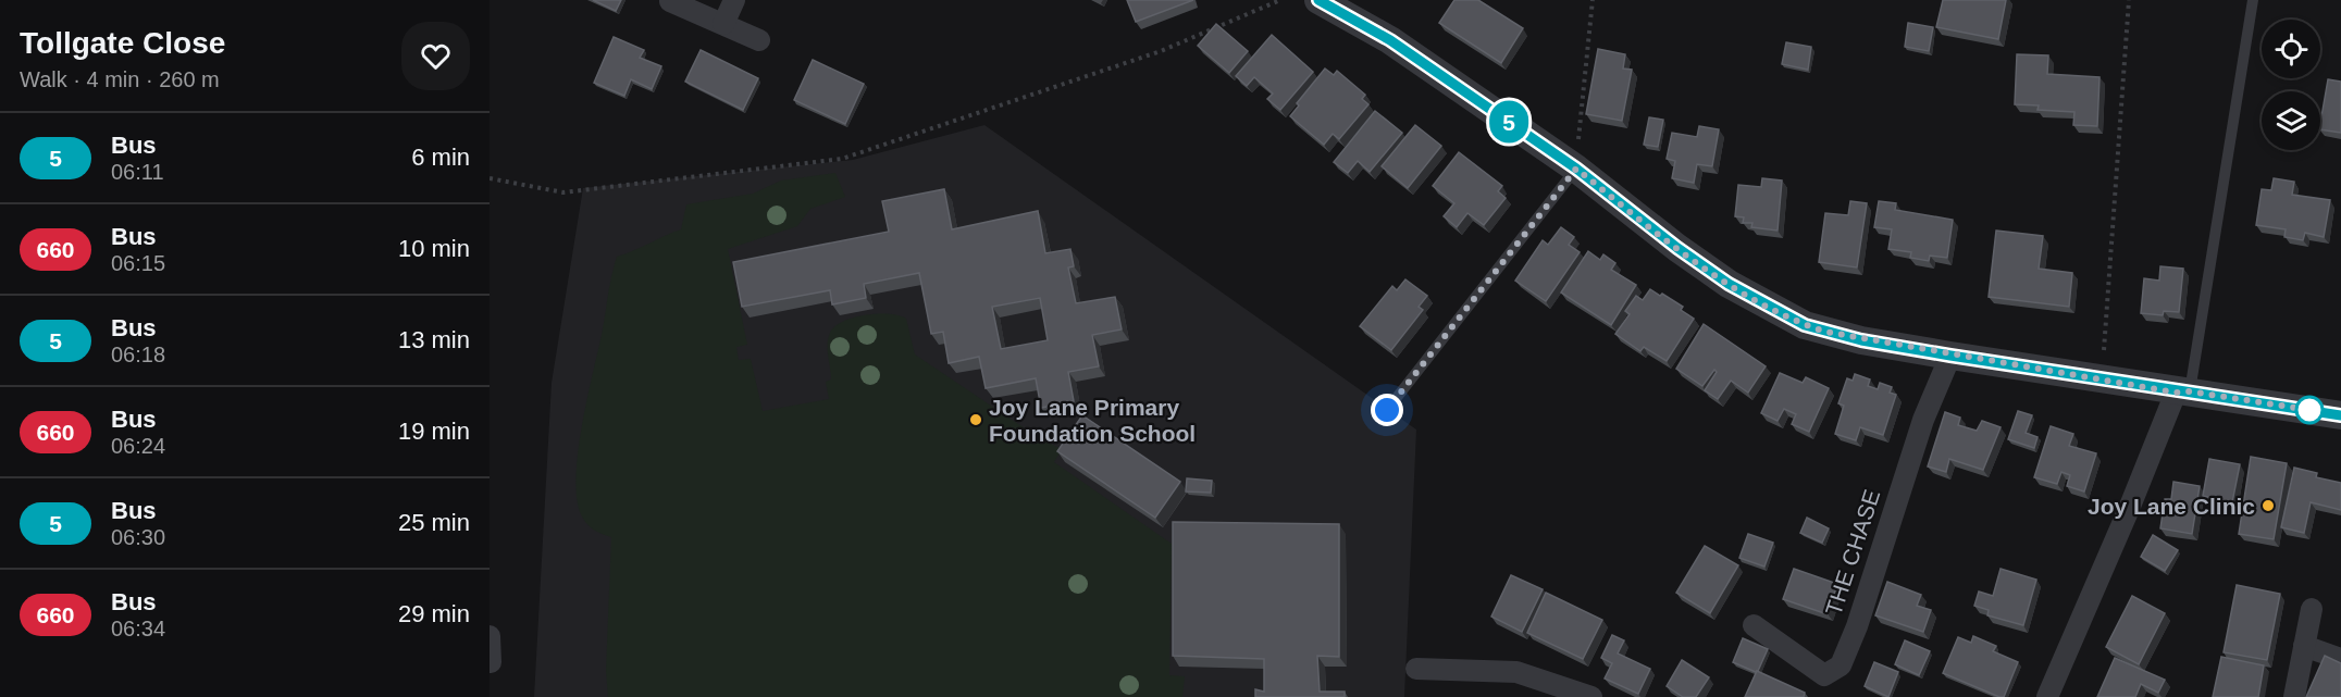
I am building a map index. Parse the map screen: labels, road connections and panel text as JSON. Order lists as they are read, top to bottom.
{
  "streets": {
    "street": ["THE CHASE"]
  },
  "places": ["Joy Lane Primary Foundation School", "Joy Lane Clinic"],
  "lines": ["bus line 5"],
  "page": {
    "heading": ["Tollgate Close", "Walk · 4 min · 260 m"],
    "on_map": "5",
    "list": [
      {
        "mark": "5",
        "name": "Bus",
        "note": "06:11",
        "value": "6 min"
      },
      {
        "mark": "660",
        "name": "Bus",
        "note": "06:15",
        "value": "10 min"
      },
      {
        "mark": "5",
        "name": "Bus",
        "note": "06:18",
        "value": "13 min"
      },
      {
        "mark": "660",
        "name": "Bus",
        "note": "06:24",
        "value": "19 min"
      },
      {
        "mark": "5",
        "name": "Bus",
        "note": "06:30",
        "value": "25 min"
      },
      {
        "mark": "660",
        "name": "Bus",
        "note": "06:34",
        "value": "29 min"
      }
    ]
  }
}
